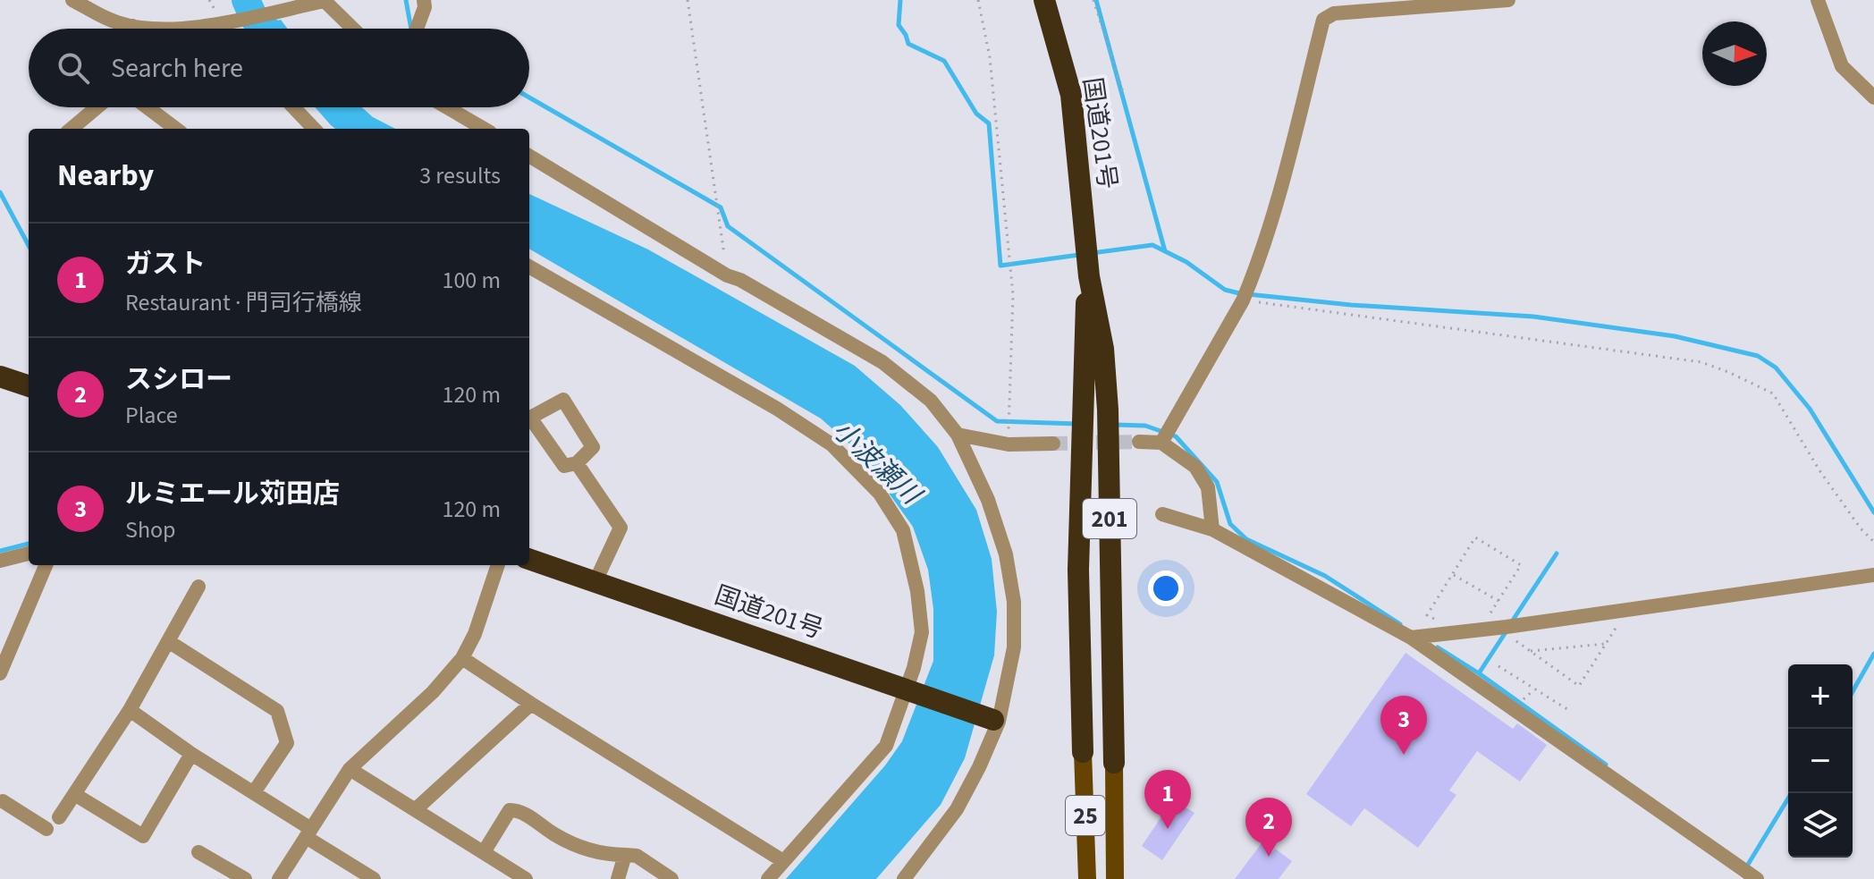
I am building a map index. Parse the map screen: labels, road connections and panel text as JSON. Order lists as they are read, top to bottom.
{
  "streets": {
    "highway": ["国道201号", "201"],
    "main road": ["25"]
  },
  "crossings": [
    ["国道201号", "25"]
  ],
  "water": ["小波瀬川"],
  "north": "right",
  "page": {
    "search": "Search here",
    "heading": ["Nearby", "3 results"],
    "list": [
      {
        "mark": "1",
        "name": "ガスト",
        "note": "Restaurant · 門司行橋線",
        "value": "100 m"
      },
      {
        "mark": "2",
        "name": "スシロー",
        "note": "Place",
        "value": "120 m"
      },
      {
        "mark": "3",
        "name": "ルミエール苅田店",
        "note": "Shop",
        "value": "120 m"
      }
    ],
    "map_buttons": ["+", "−"],
    "pins": ["3", "1", "2"]
  }
}
